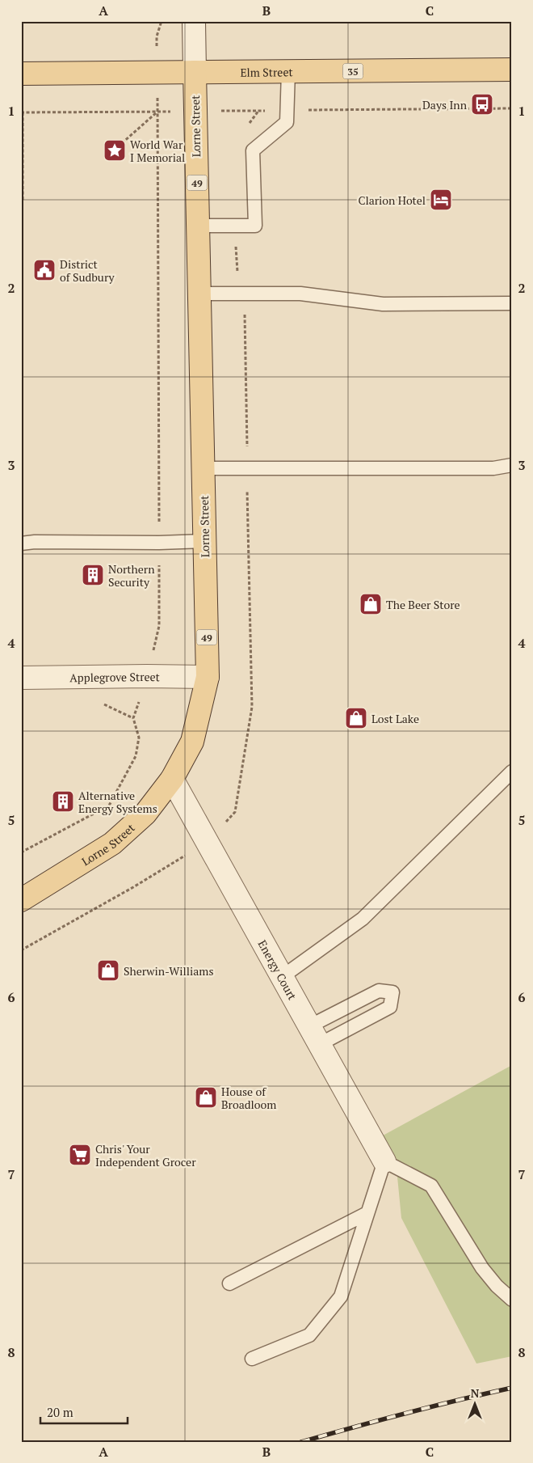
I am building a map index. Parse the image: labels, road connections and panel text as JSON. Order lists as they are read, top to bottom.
{
  "streets": {
    "main road": [
      "Elm Street",
      "35",
      "Lorne Street",
      "49"
    ],
    "street": ["Applegrove Street", "Energy Court"]
  },
  "crossings": [
    ["Elm Street", "Lorne Street"],
    ["Lorne Street", "Applegrove Street"],
    ["Lorne Street", "Energy Court"]
  ],
  "places": {
    "bus stop": ["Days Inn"],
    "place": ["World War I Memorial"],
    "hotel": ["Clarion Hotel"],
    "public building": ["District of Sudbury"],
    "building": ["Northern Security", "Alternative Energy Systems"],
    "shop": [
      "The Beer Store",
      "Lost Lake",
      "Sherwin-Williams",
      "House of Broadloom"
    ],
    "supermarket": ["Chris' Your Independent Grocer"]
  },
  "scale_bar": "20 m",
  "north": "top",
  "grid": {
    "columns": ["A", "B", "C"],
    "rows": [
      "1",
      "2",
      "3",
      "4",
      "5",
      "6",
      "7",
      "8"
    ]
  }
}
